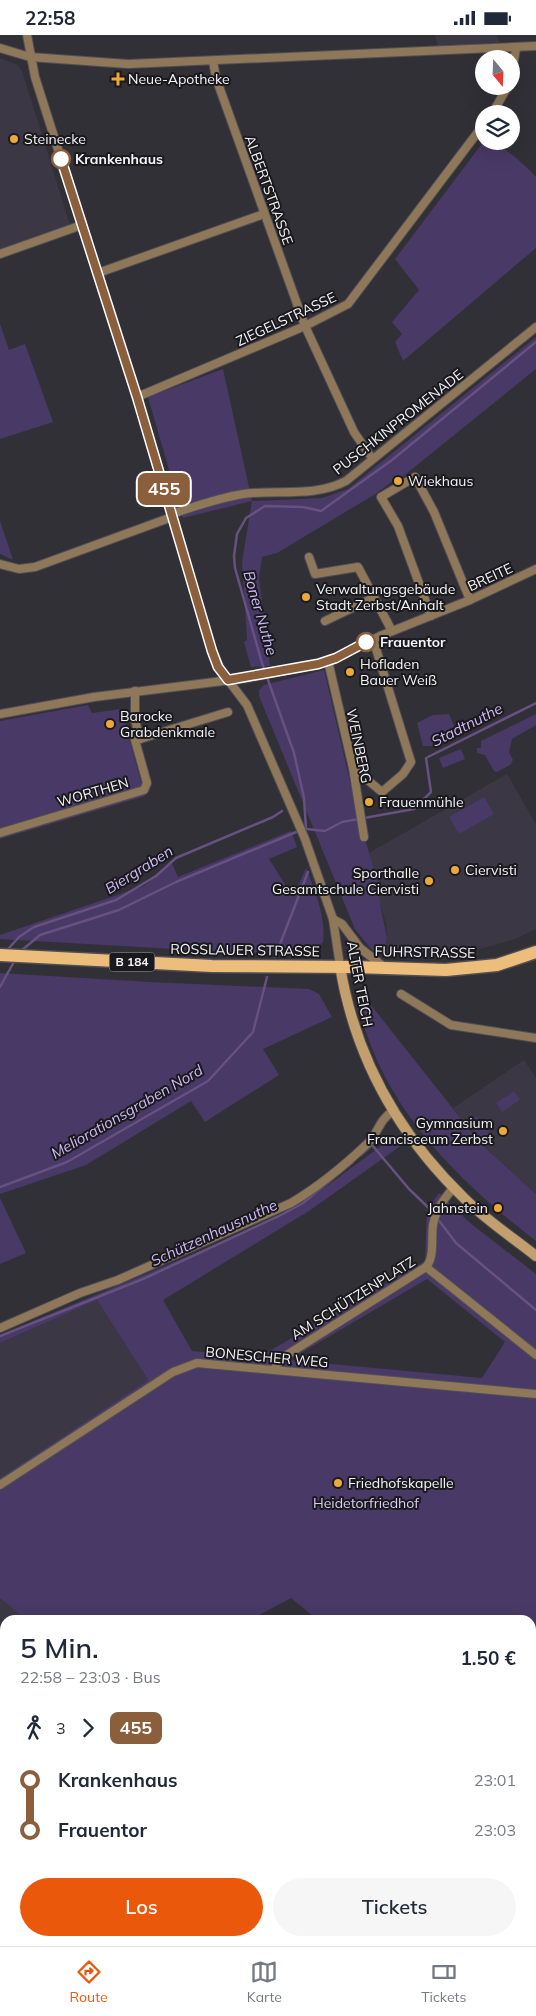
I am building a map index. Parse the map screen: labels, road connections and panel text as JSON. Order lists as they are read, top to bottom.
{
  "streets": {
    "main road": [
      "ROSSLAUER STRASSE",
      "FUHRSTRASSE",
      "B 184",
      "ALTER TEICH"
    ],
    "street": [
      "ALBERTSTRASSE",
      "ZIEGELSTRASSE",
      "PUSCHKINPROMENADE",
      "BREITE",
      "WEINBERG",
      "WORTHEN",
      "AM SCHÜTZENPLATZ",
      "BONESCHER WEG"
    ]
  },
  "crossings": [
    ["ALBERTSTRASSE", "ZIEGELSTRASSE"],
    ["ZIEGELSTRASSE", "ALTER TEICH"],
    ["PUSCHKINPROMENADE", "ALTER TEICH"],
    ["BREITE", "WEINBERG"],
    ["BREITE", "ALTER TEICH"],
    ["ROSSLAUER STRASSE", "FUHRSTRASSE"],
    ["ROSSLAUER STRASSE", "ALTER TEICH"],
    ["FUHRSTRASSE", "ALTER TEICH"],
    ["ALTER TEICH", "AM SCHÜTZENPLATZ"],
    ["AM SCHÜTZENPLATZ", "BONESCHER WEG"]
  ],
  "water": [
    "Boner Nuthe",
    "Stadtnuthe",
    "Biergraben",
    "Meliorationsgraben Nord",
    "Schützenhausnuthe"
  ],
  "parks": ["Heidetorfriedhof"],
  "places": {
    "health": ["Neue-Apotheke"],
    "other": [
      "Steinecke",
      "Krankenhaus",
      "Wiekhaus",
      "Verwaltungsgebäude Stadt Zerbst/Anhalt",
      "Frauentor",
      "Hofladen Bauer Weiß",
      "Barocke Grabdenkmale",
      "Frauenmühle",
      "Ciervisti",
      "Sporthalle Gesamtschule Ciervisti",
      "Gymnasium Francisceum Zerbst",
      "Jahnstein",
      "Friedhofskapelle"
    ]
  },
  "lines": ["bus line 455"],
  "north": "bottom",
  "page": {
    "status": "22:58",
    "on_map": "455",
    "heading": ["5 Min.", "22:58 – 23:03 · Bus", "1.50 €"],
    "legs": ["3", "455"],
    "list": [
      {
        "name": "Krankenhaus",
        "value": "23:01"
      },
      {
        "name": "Frauentor",
        "value": "23:03"
      }
    ],
    "buttons": ["Los", "Tickets"],
    "tabs": ["Route", "Karte", "Tickets"]
  }
}
